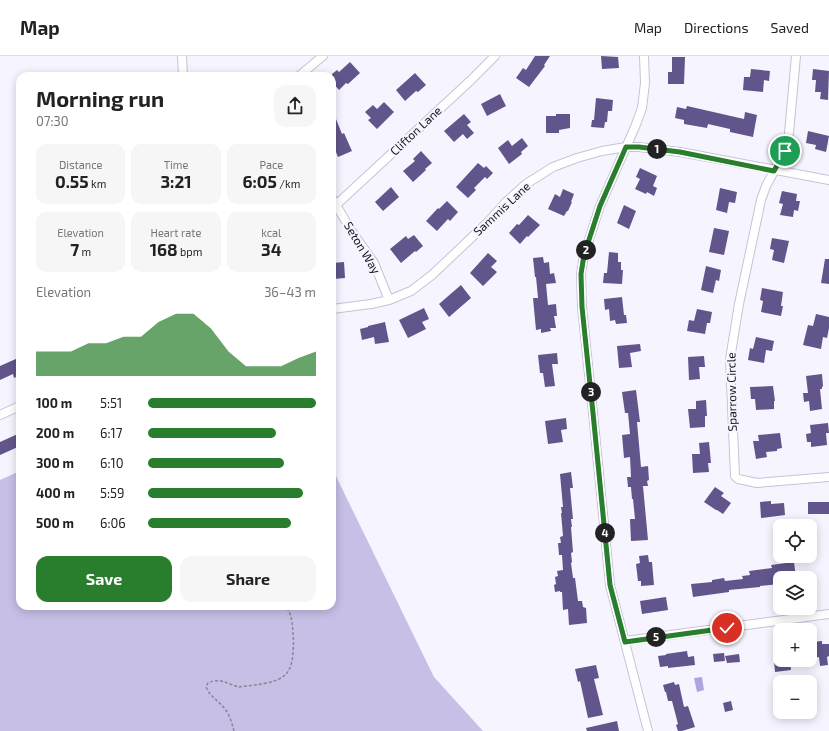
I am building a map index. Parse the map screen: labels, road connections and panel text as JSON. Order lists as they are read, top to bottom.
{
  "streets": {
    "street": [
      "Clifton Lane",
      "Sammis Lane",
      "Seton Way",
      "Sparrow Circle"
    ]
  },
  "crossings": [
    ["Sammis Lane", "Seton Way"],
    ["Sammis Lane", "Sparrow Circle"]
  ],
  "page": {
    "header": "Map",
    "nav": ["Map", "Directions", "Saved"],
    "heading": ["Morning run", "07:30"],
    "pins": [
      "1",
      "2",
      "3",
      "4",
      "5"
    ],
    "stats": [
      ["Distance", "0.55 km"],
      ["Time", "3:21"],
      ["Pace", "6:05 /km"],
      ["Elevation", "7 m"],
      ["Heart rate", "168 bpm"],
      ["kcal", "34"]
    ],
    "chart": ["Elevation", "36–43 m"],
    "list": [
      {
        "name": "100 m",
        "note": "5:51"
      },
      {
        "name": "200 m",
        "note": "6:17"
      },
      {
        "name": "300 m",
        "note": "6:10"
      },
      {
        "name": "400 m",
        "note": "5:59"
      },
      {
        "name": "500 m",
        "note": "6:06"
      }
    ],
    "map_buttons": ["+", "−"],
    "buttons": ["Save", "Share"]
  }
}
